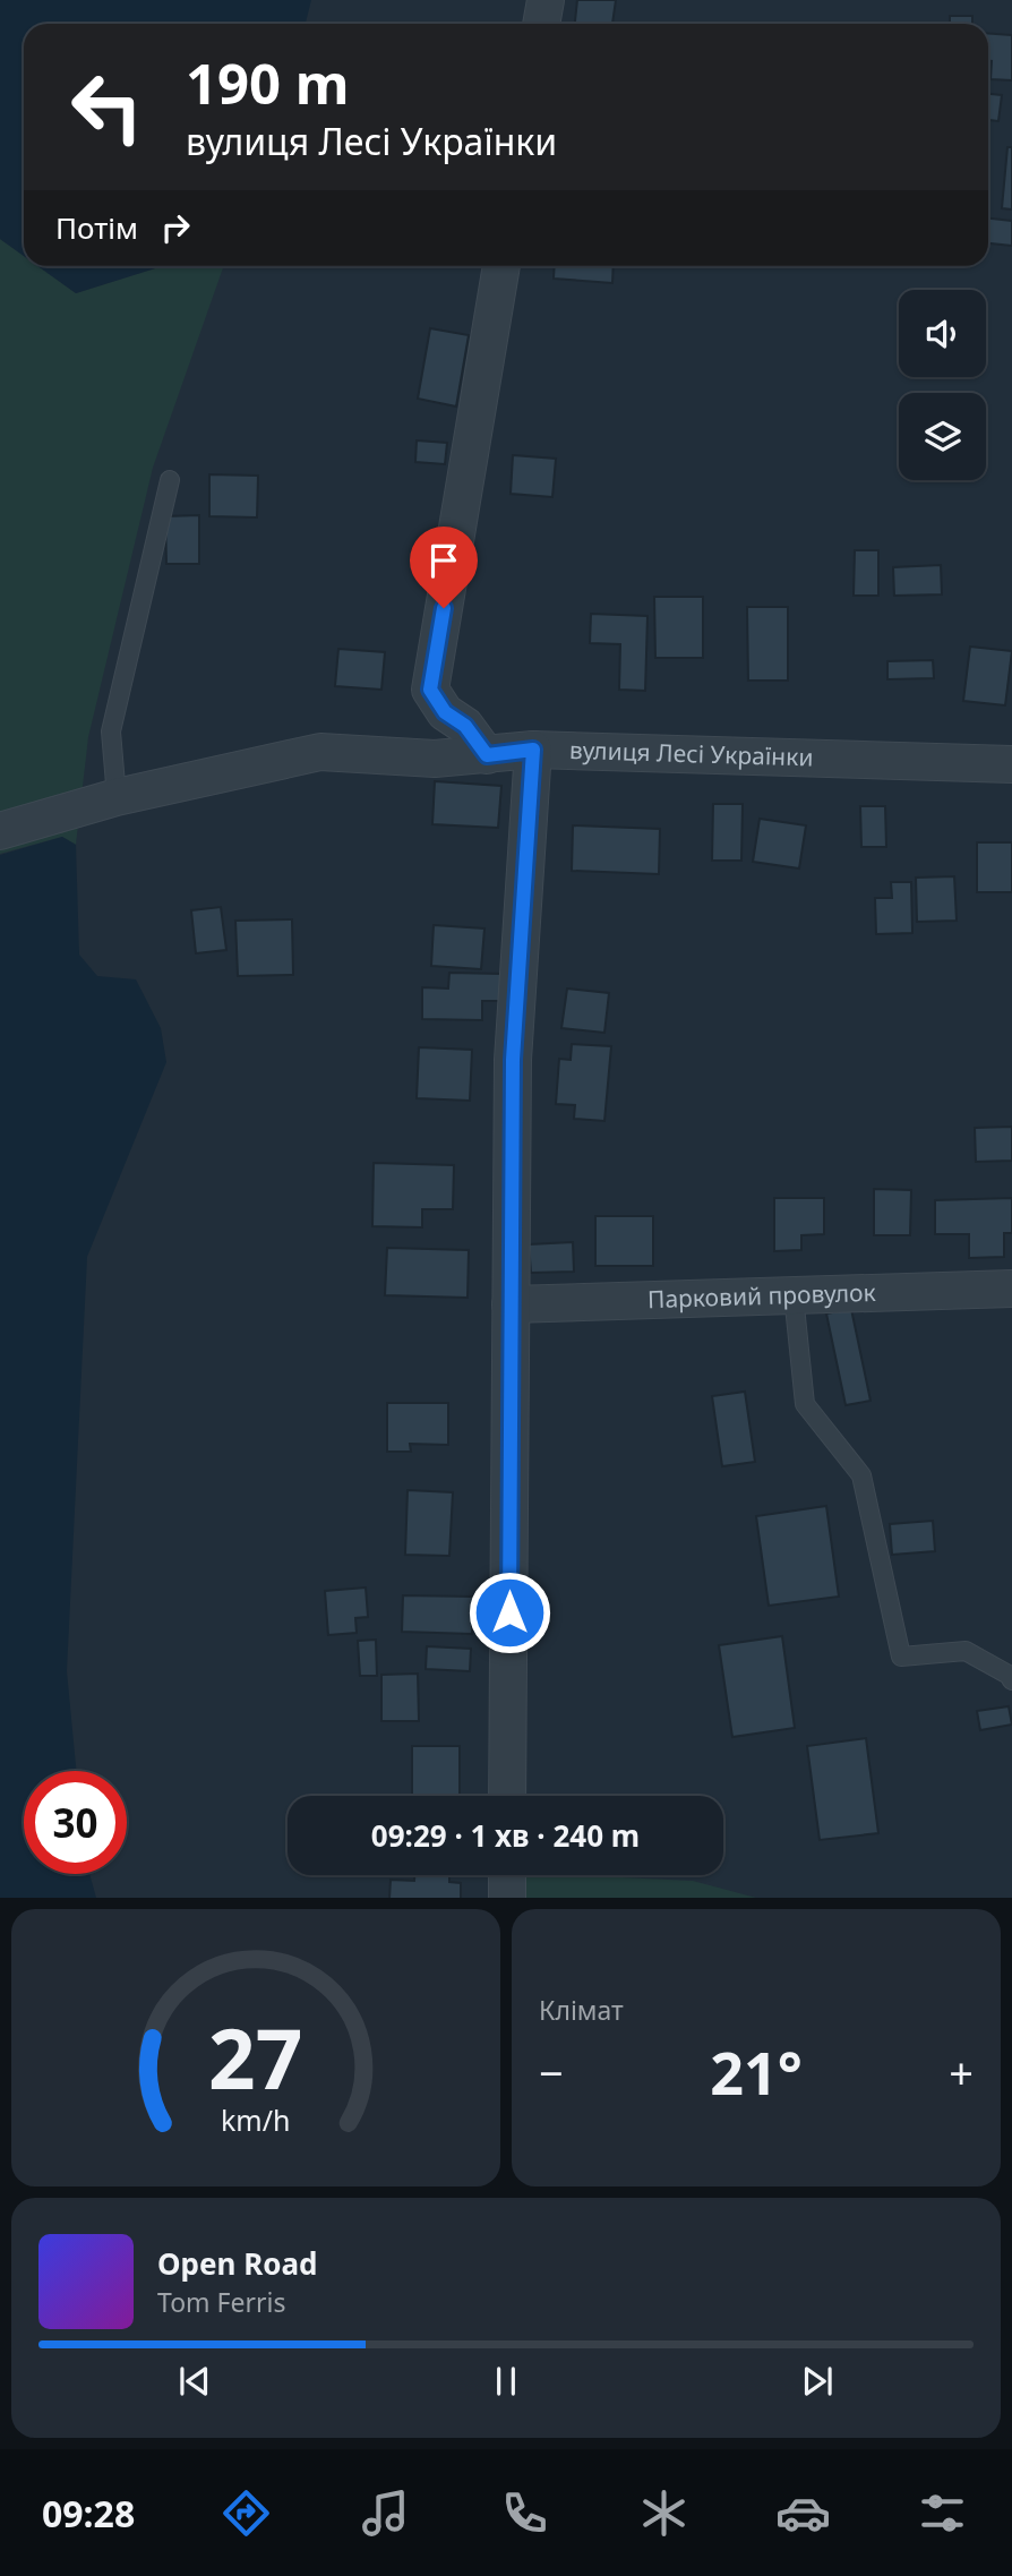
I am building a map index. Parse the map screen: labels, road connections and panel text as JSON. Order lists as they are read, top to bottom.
{
  "streets": {
    "street": ["вулиця Лесі Українки", "Парковий провулок"]
  },
  "page": {
    "turn": ["190 m", "вулиця Лесі Українки"],
    "then": "Потім",
    "limit": "30",
    "trip": "09:29 · 1 хв · 240 m",
    "tile": "Клімат",
    "heat": ["−", "21°", "+"],
    "song": ["Open Road", "Tom Ferris"],
    "tabs": "09:28",
    "gauge": ["27", "km/h"]
  }
}
